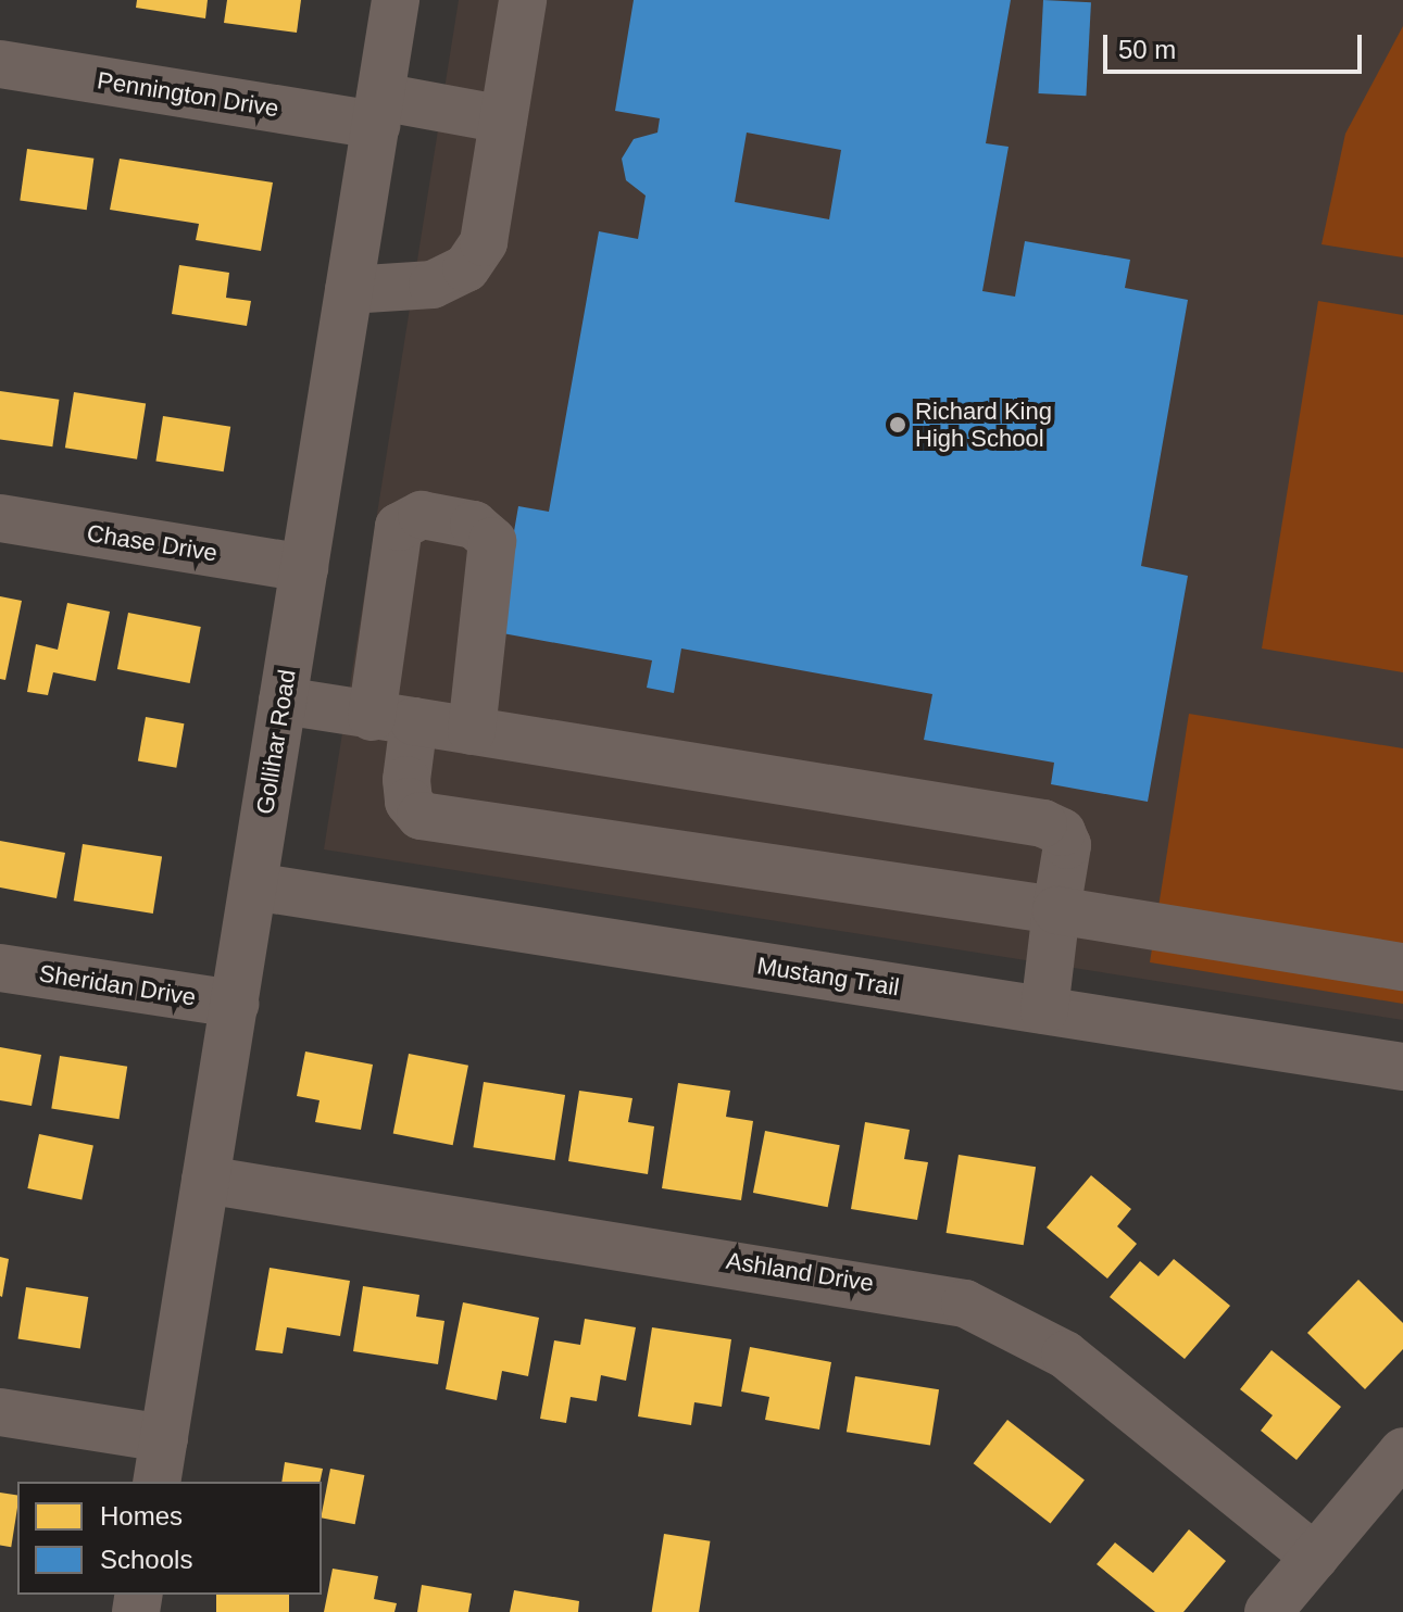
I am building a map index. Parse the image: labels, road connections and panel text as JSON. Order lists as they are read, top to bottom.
{
  "streets": {
    "street": [
      "Pennington Drive",
      "Chase Drive",
      "Gollihar Road",
      "Mustang Trail",
      "Sheridan Drive",
      "Ashland Drive"
    ]
  },
  "crossings": [
    ["Pennington Drive", "Gollihar Road"],
    ["Chase Drive", "Gollihar Road"],
    ["Gollihar Road", "Mustang Trail"],
    ["Gollihar Road", "Sheridan Drive"],
    ["Gollihar Road", "Ashland Drive"]
  ],
  "places": ["Richard King High School"],
  "legend": ["Homes", "Schools"],
  "scale_bar": "50 m"
}
